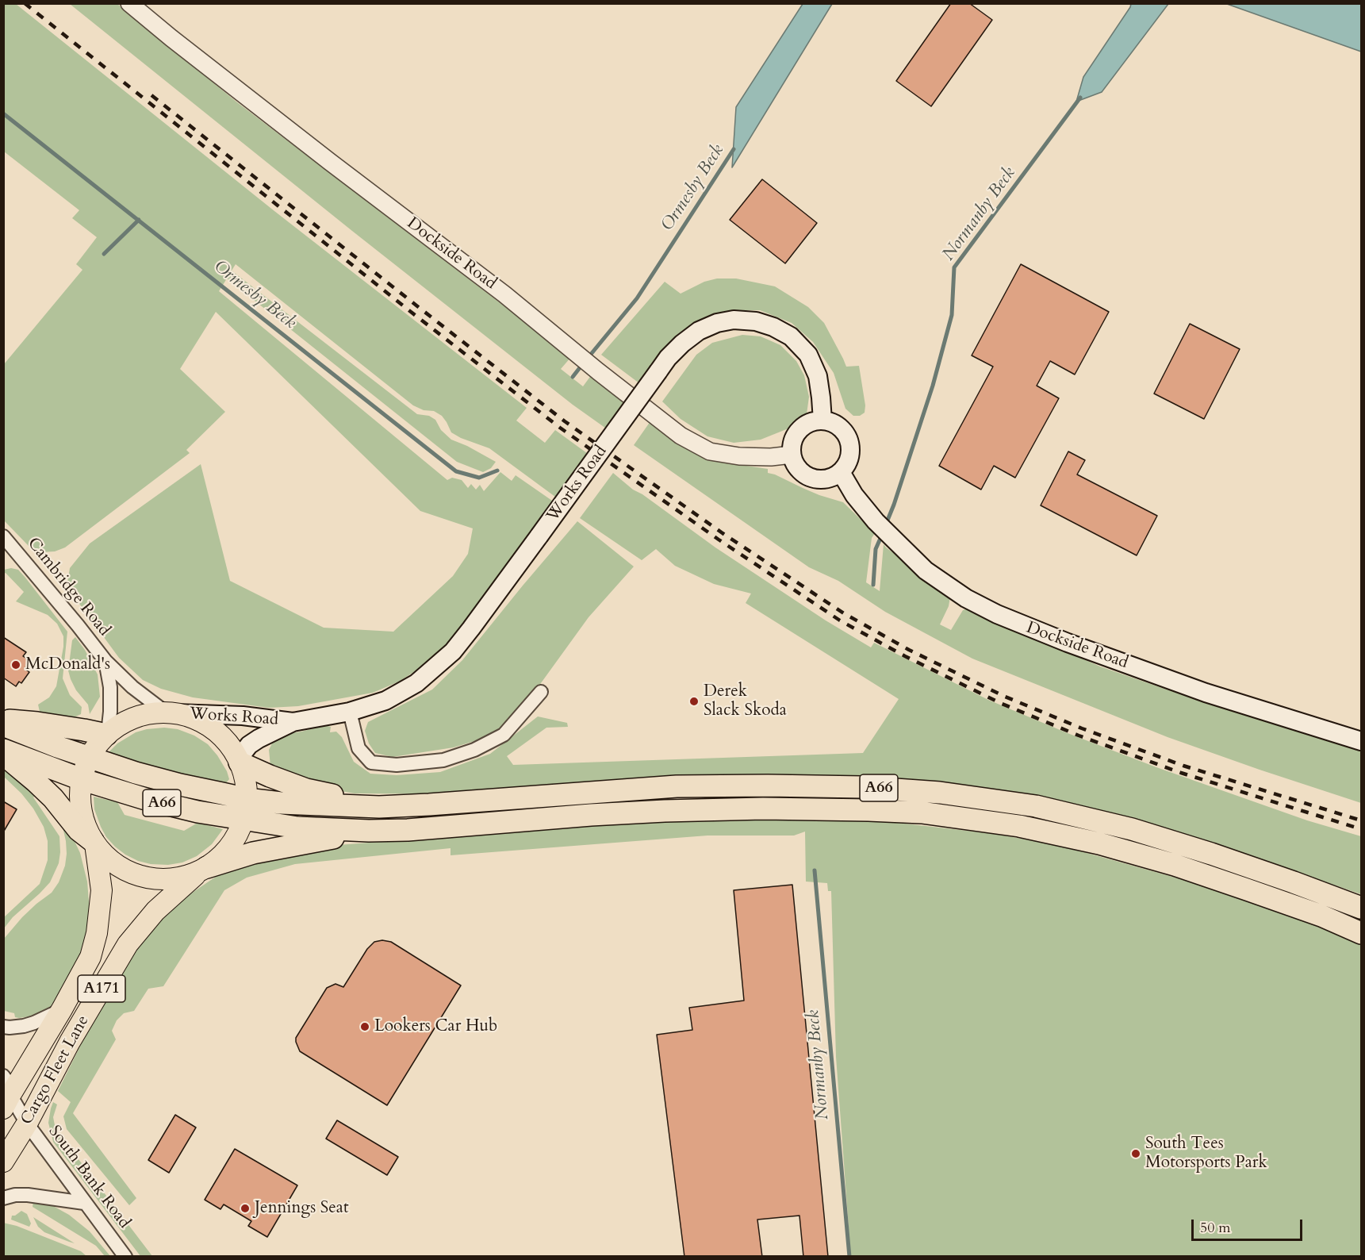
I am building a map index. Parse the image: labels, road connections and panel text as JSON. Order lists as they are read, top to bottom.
{
  "streets": {
    "highway": ["A66"],
    "main road": [
      "Dockside Road",
      "Works Road",
      "A171",
      "Cargo Fleet Lane"
    ],
    "street": ["Cambridge Road", "South Bank Road"]
  },
  "crossings": [
    ["Dockside Road", "Works Road"],
    ["Works Road", "Cambridge Road"],
    ["Works Road", "A66"],
    ["A66", "Cargo Fleet Lane"],
    ["Cargo Fleet Lane", "South Bank Road"]
  ],
  "water": ["Ormesby Beck", "Normanby Beck"],
  "places": [
    "McDonald's",
    "Derek Slack Skoda",
    "Lookers Car Hub",
    "South Tees Motorsports Park",
    "Jennings Seat"
  ],
  "scale_bar": "50 m"
}
